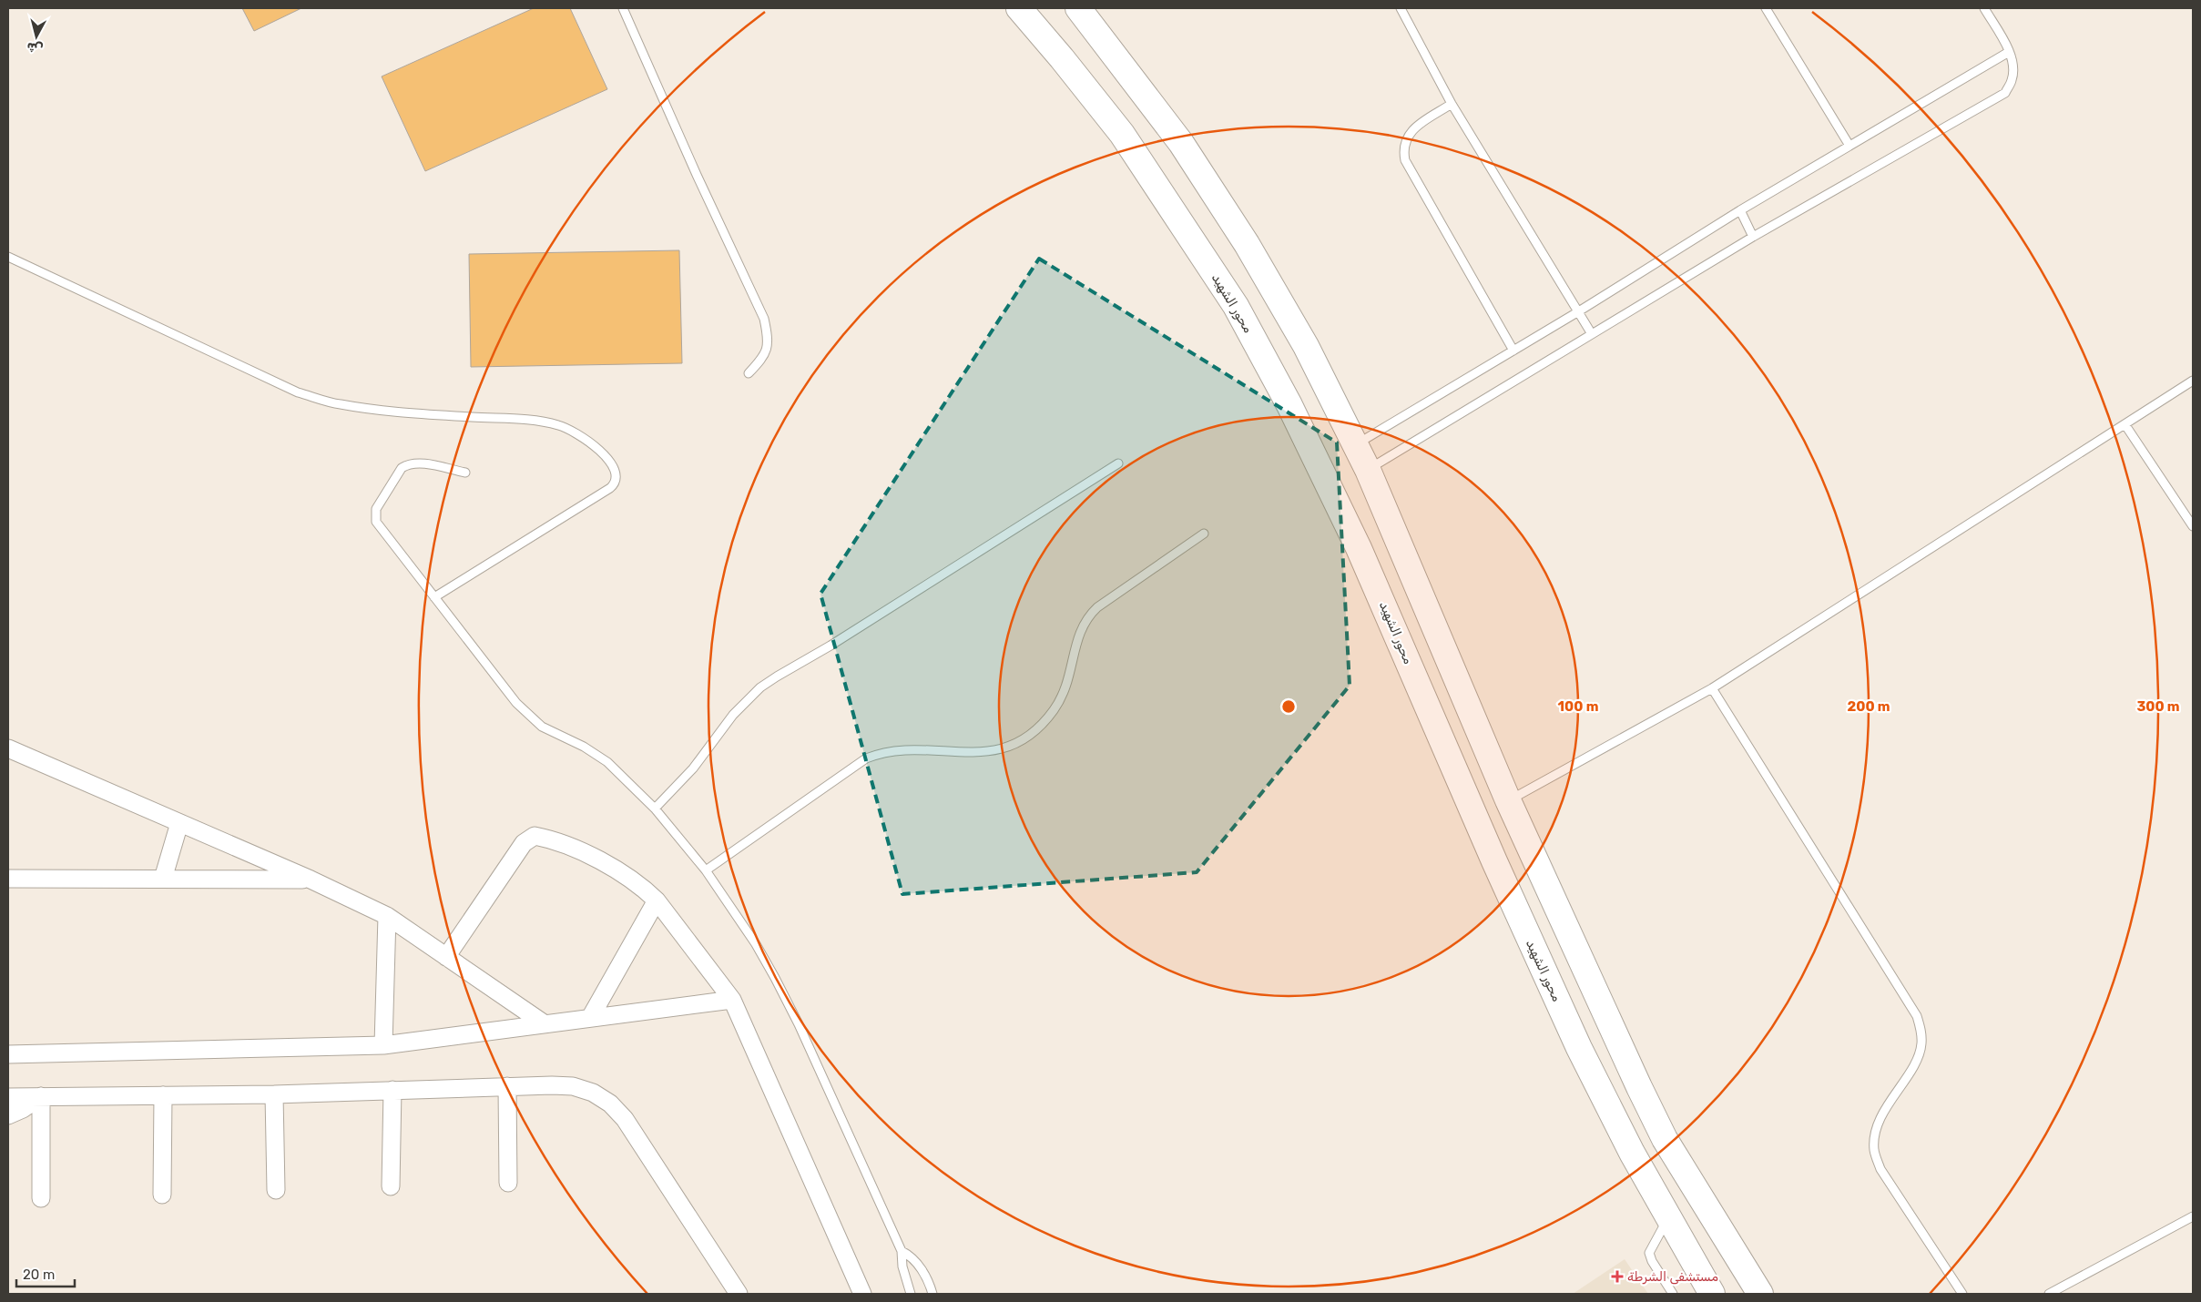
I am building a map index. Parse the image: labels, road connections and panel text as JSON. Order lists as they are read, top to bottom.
{
  "streets": {
    "main road": ["محور الشهيد"]
  },
  "places": {
    "health": ["مستشفى الشرطة"]
  },
  "scale_bar": "20 m",
  "north": "bottom",
  "rings": ["100 m", "200 m", "300 m"]
}
